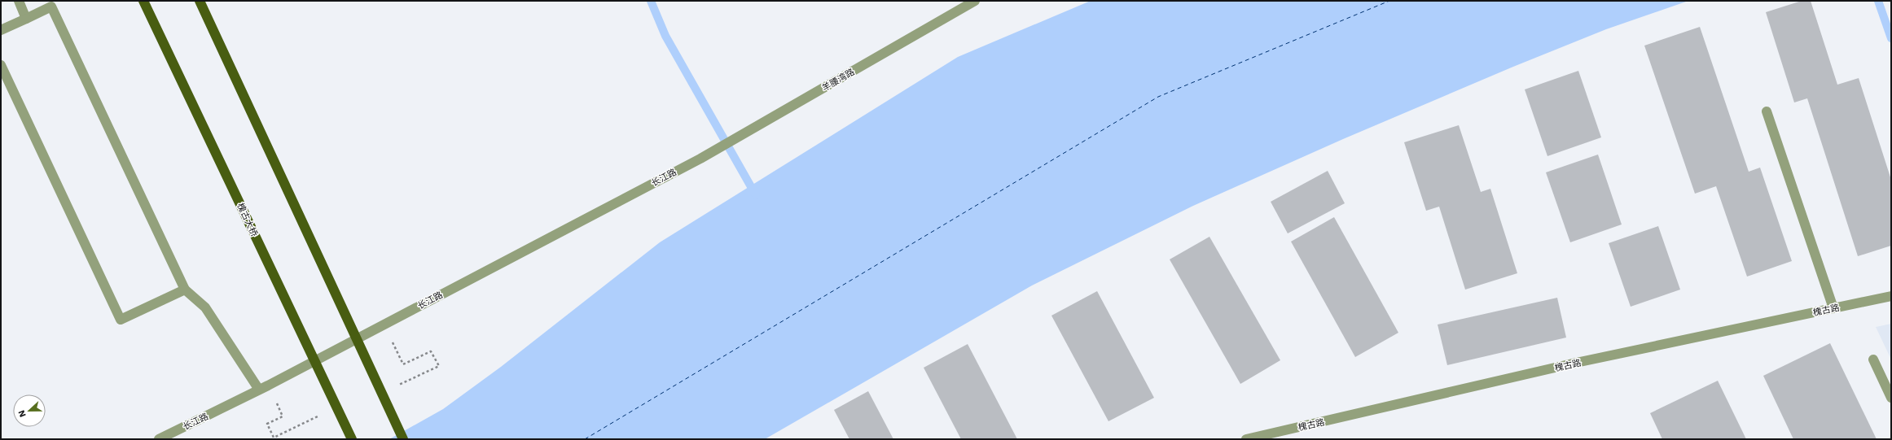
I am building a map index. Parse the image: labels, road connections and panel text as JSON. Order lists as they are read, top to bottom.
{
  "streets": {
    "main road": ["槐古大桥"],
    "street": ["羊腰湾路", "长江路", "槐古路"]
  },
  "crossings": [
    ["羊腰湾路", "长江路"]
  ],
  "north": "left"
}
